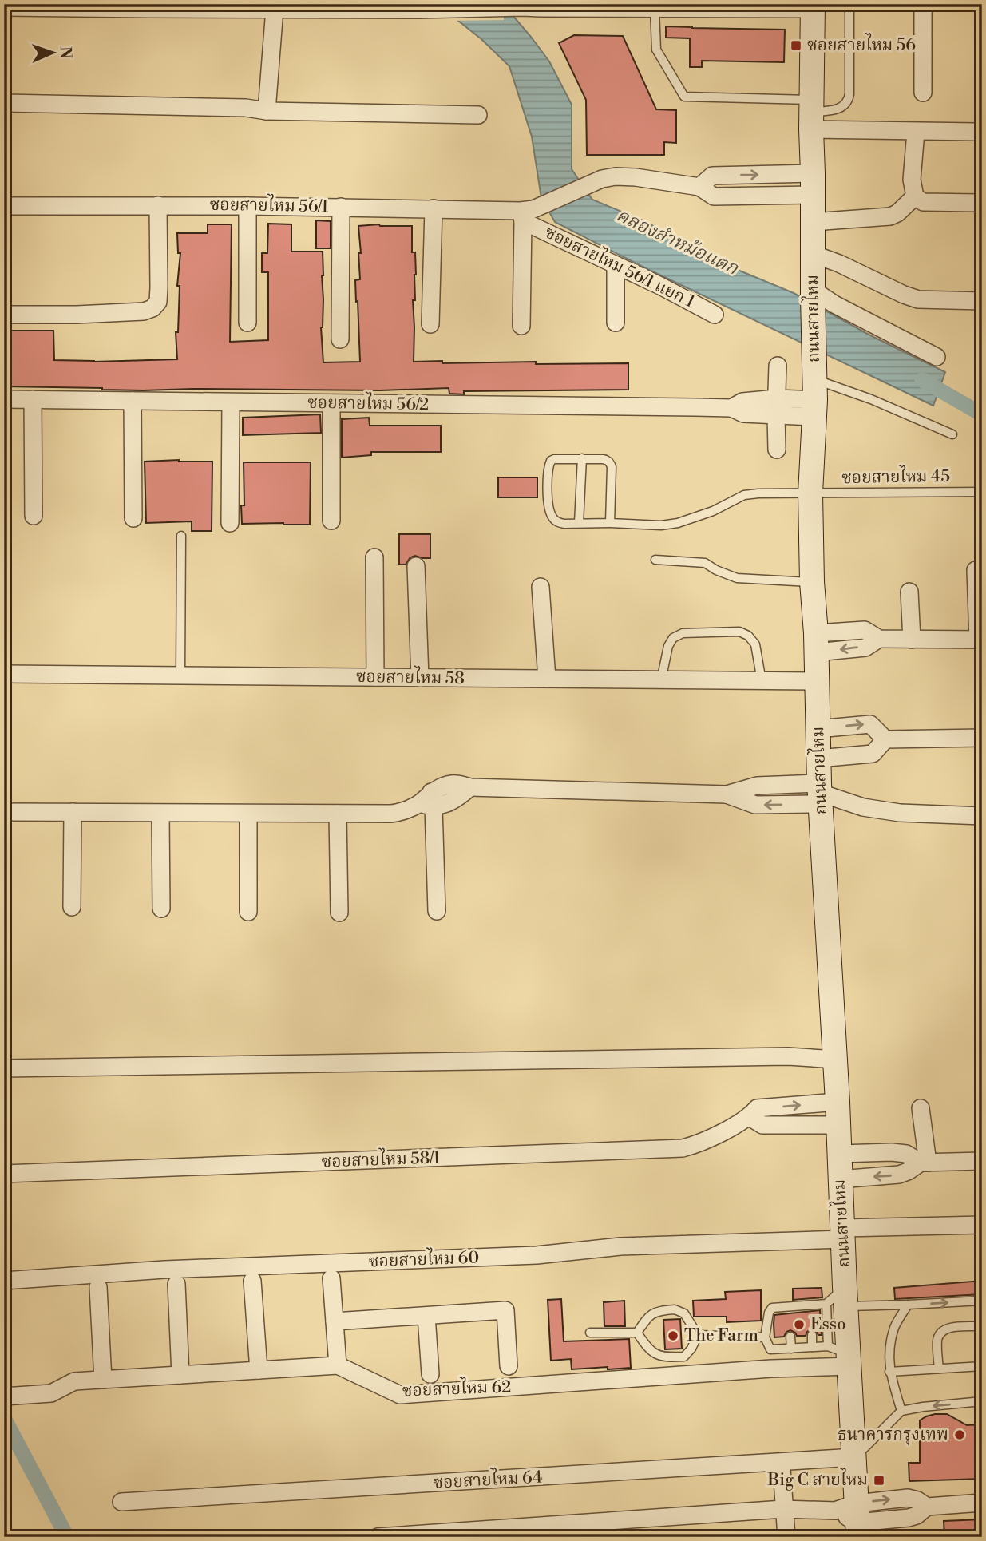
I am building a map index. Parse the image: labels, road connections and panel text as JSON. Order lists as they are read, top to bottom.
{
  "streets": {
    "main road": ["ถนนสายไหม"],
    "street": [
      "ซอยสายไหม 56/1",
      "ซอยสายไหม 56/1 แยก 1",
      "ซอยสายไหม 56/2",
      "ซอยสายไหม 58",
      "ซอยสายไหม 58/1",
      "ซอยสายไหม 60",
      "ซอยสายไหม 62",
      "ซอยสายไหม 64"
    ],
    "lane": ["ซอยสายไหม 45"]
  },
  "crossings": [
    ["ซอยสายไหม 56/1", "ซอยสายไหม 56/1 แยก 1"],
    ["ถนนสายไหม", "ซอยสายไหม 56/2"],
    ["ถนนสายไหม", "ซอยสายไหม 45"],
    ["ถนนสายไหม", "ซอยสายไหม 58"],
    ["ถนนสายไหม", "ซอยสายไหม 58/1"],
    ["ถนนสายไหม", "ซอยสายไหม 60"],
    ["ถนนสายไหม", "ซอยสายไหม 62"],
    ["ถนนสายไหม", "ซอยสายไหม 64"]
  ],
  "water": ["คลองลำหม้อแตก"],
  "places": {
    "transit": ["ซอยสายไหม 56", "Big C สายไหม"],
    "other": ["Esso", "The Farm", "ธนาคารกรุงเทพ"]
  },
  "north": "right"
}
